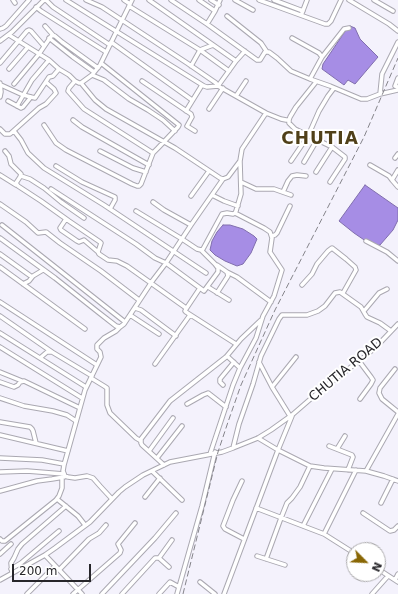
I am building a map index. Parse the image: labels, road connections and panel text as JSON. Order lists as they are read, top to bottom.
{
  "streets": {
    "street": ["CHUTIA ROAD"]
  },
  "districts": ["CHUTIA"],
  "scale_bar": "200 m",
  "north": "bottom right"
}
